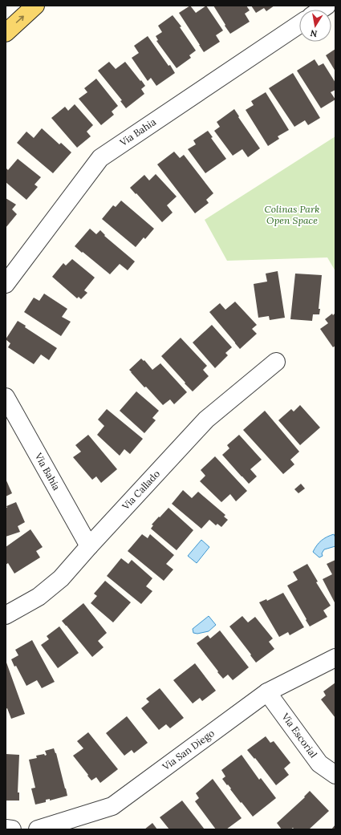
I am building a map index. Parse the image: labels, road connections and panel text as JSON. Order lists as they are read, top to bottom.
{
  "streets": {
    "street": [
      "Via Bahia",
      "Via Callado",
      "Via Escorial",
      "Via San Diego"
    ]
  },
  "crossings": [
    ["Via Bahia", "Via Callado"],
    ["Via Escorial", "Via San Diego"]
  ],
  "parks": ["Colinas Park Open Space"],
  "north": "bottom"
}
